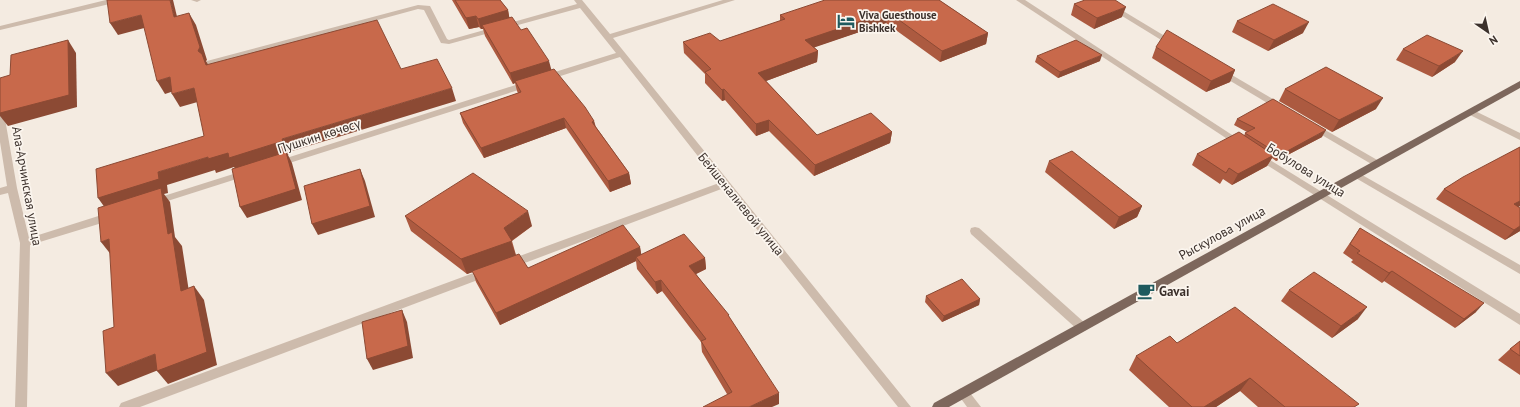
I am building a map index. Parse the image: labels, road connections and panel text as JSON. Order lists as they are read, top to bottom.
{
  "streets": {
    "main road": ["Рыскулова улица"],
    "street": [
      "Пушкин көчөсү",
      "Бобулова улица",
      "Ала-Арчинская улица",
      "Бейшеналиевой улица"
    ]
  },
  "crossings": [
    ["Пушкин көчөсү", "Бейшеналиевой улица"],
    ["Бобулова улица", "Рыскулова улица"]
  ],
  "places": {
    "hotel": ["Viva Guesthouse Bishkek"],
    "cafe": ["Gavai"]
  },
  "north": "bottom right"
}
